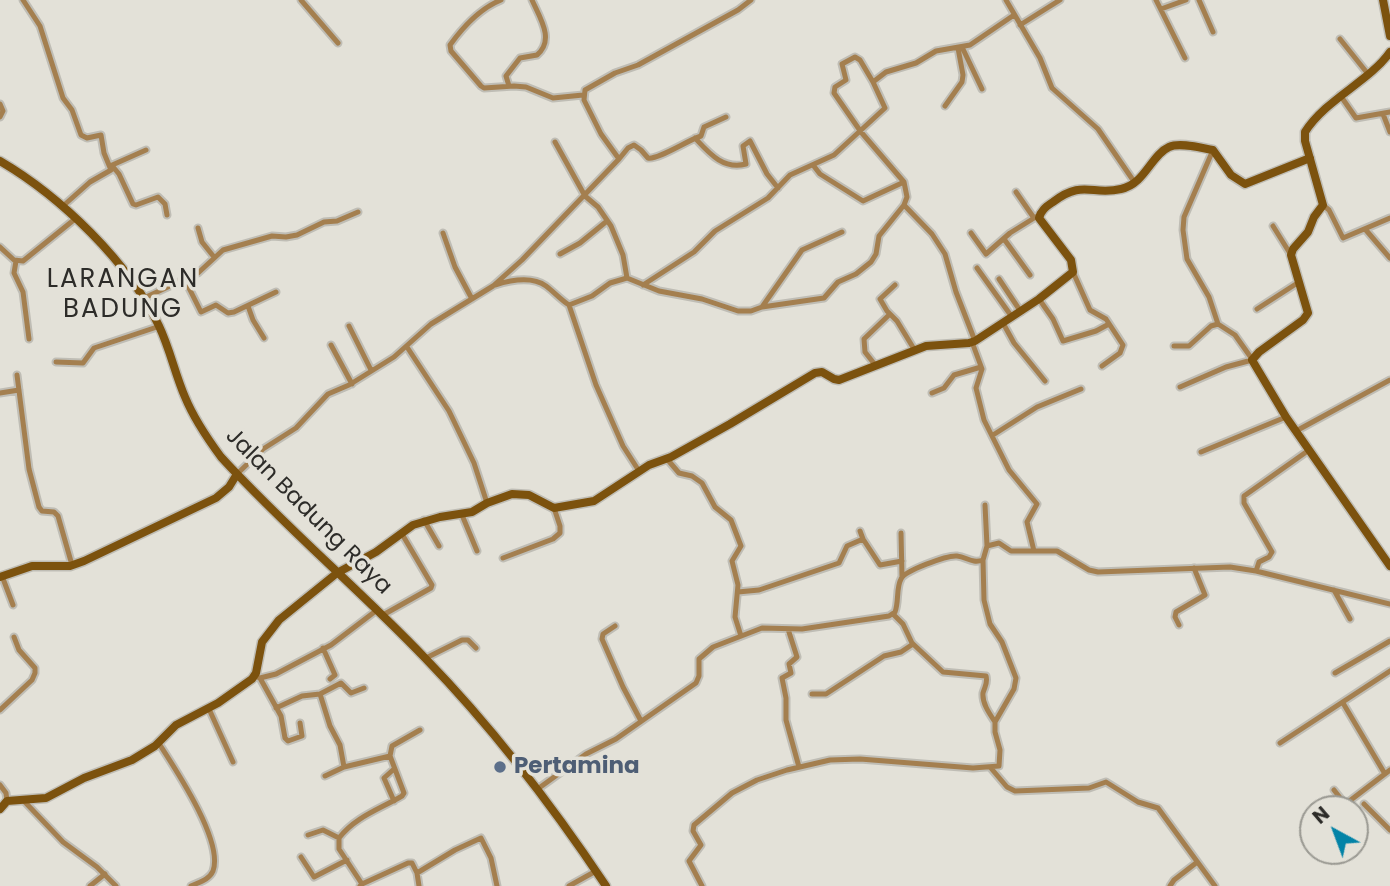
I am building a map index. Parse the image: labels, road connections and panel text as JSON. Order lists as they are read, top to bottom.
{
  "streets": {
    "street": ["Jalan Badung Raya"]
  },
  "districts": ["LARANGAN BADUNG"],
  "places": ["Pertamina"],
  "north": "top left"
}
